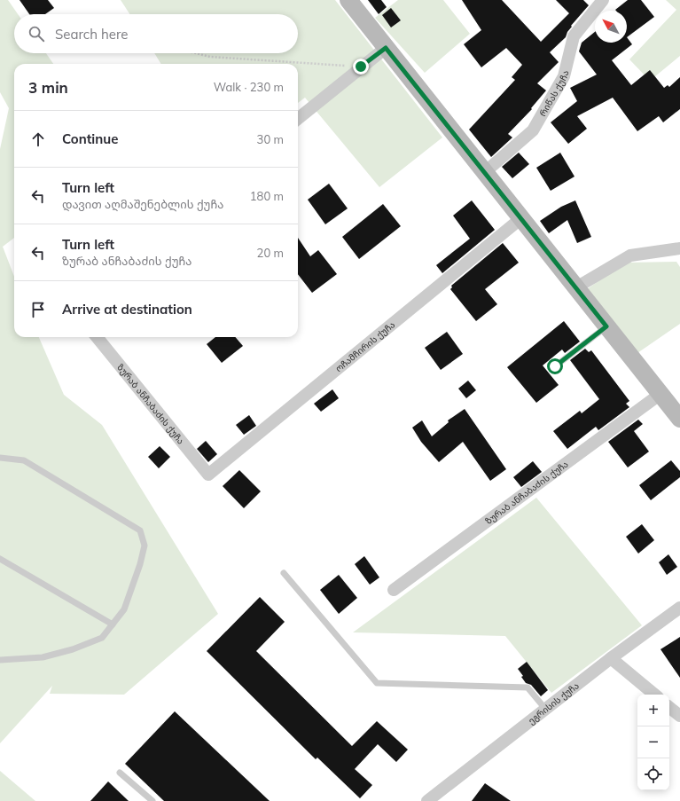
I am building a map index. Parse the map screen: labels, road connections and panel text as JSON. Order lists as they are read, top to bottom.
{
  "streets": {
    "street": [
      "რიწას ქუჩა",
      "ოჩამჩირის ქუჩა",
      "ზურაბ ანჩაბაძის ქუჩა",
      "ეგრისის ქუჩა"
    ]
  },
  "crossings": [
    ["ოჩამჩირის ქუჩა", "ზურაბ ანჩაბაძის ქუჩა"]
  ],
  "north": "top left",
  "page": {
    "search": "Search here",
    "heading": ["3 min", "Walk · 230 m"],
    "list": [
      ["Continue", "30 m"],
      ["Turn left", "დავით აღმაშენებლის ქუჩა", "180 m"],
      ["Turn left", "ზურაბ ანჩაბაძის ქუჩა", "20 m"],
      "Arrive at destination"
    ],
    "map_buttons": ["+", "−"]
  }
}
